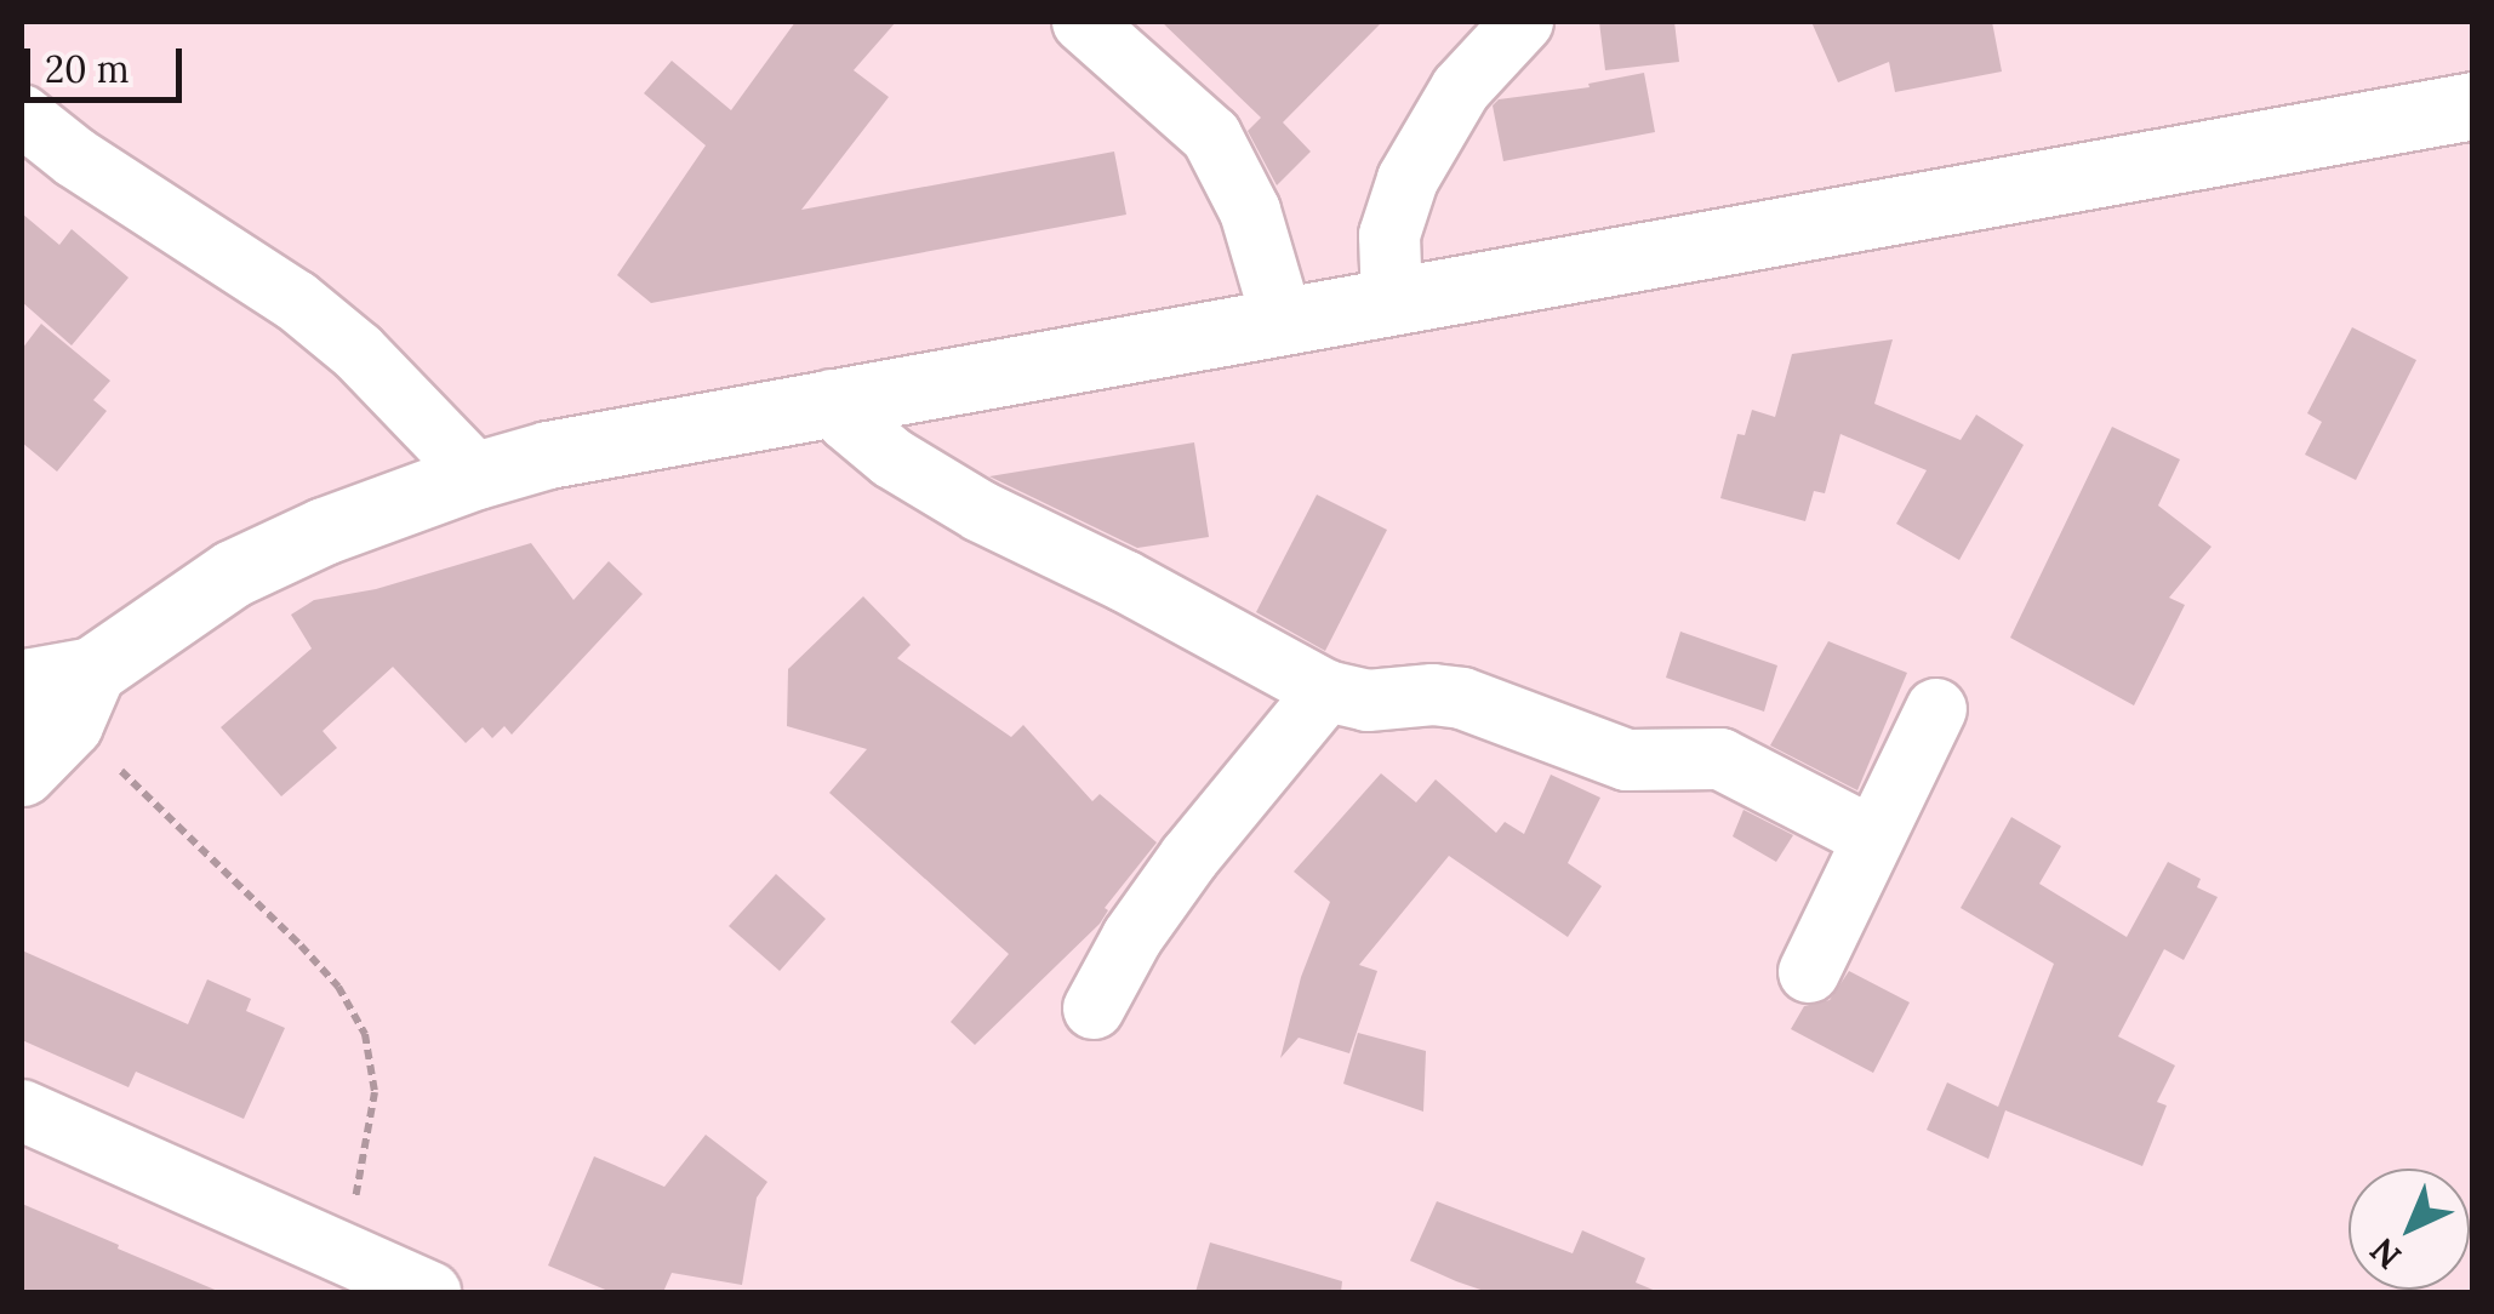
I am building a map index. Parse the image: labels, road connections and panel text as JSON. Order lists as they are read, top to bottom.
{
  "scale_bar": "20 m",
  "north": "bottom left"
}
